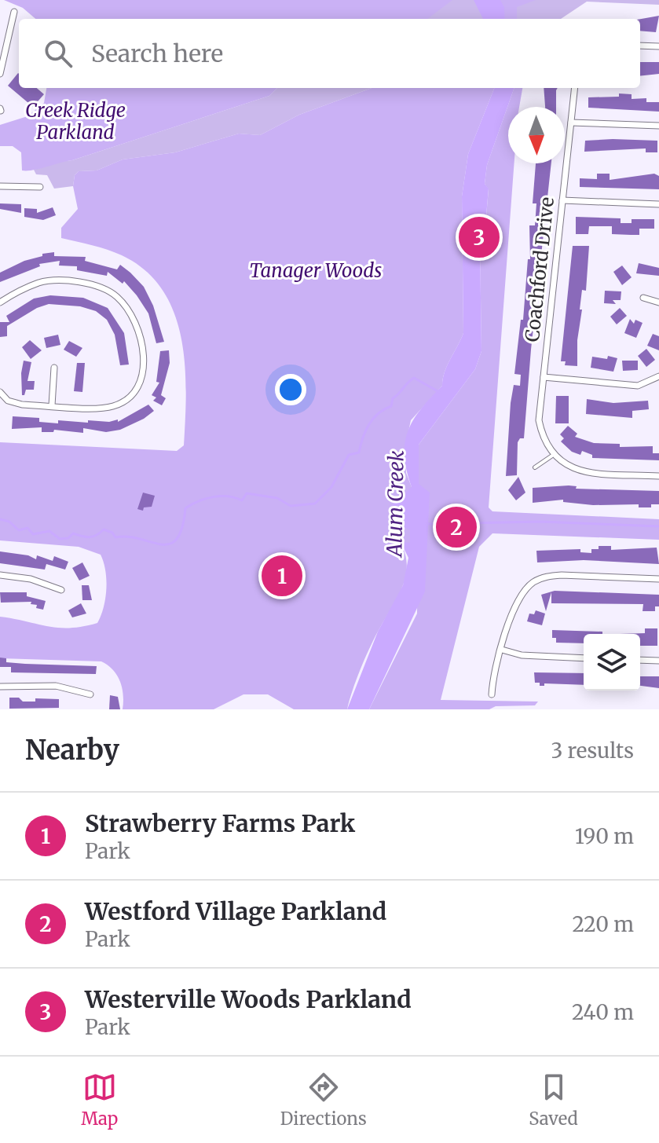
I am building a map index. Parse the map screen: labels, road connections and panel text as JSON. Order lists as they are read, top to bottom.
{
  "streets": {
    "street": ["Coachford Drive"]
  },
  "water": ["Alum Creek"],
  "parks": ["Creek Ridge Parkland", "Tanager Woods"],
  "north": "bottom",
  "page": {
    "search": "Search here",
    "pins": ["3", "2", "1"],
    "heading": ["Nearby", "3 results"],
    "list": [
      {
        "mark": "1",
        "name": "Strawberry Farms Park",
        "note": "Park",
        "value": "190 m"
      },
      {
        "mark": "2",
        "name": "Westford Village Parkland",
        "note": "Park",
        "value": "220 m"
      },
      {
        "mark": "3",
        "name": "Westerville Woods Parkland",
        "note": "Park",
        "value": "240 m"
      }
    ],
    "nav": ["Map", "Directions", "Saved"]
  }
}
